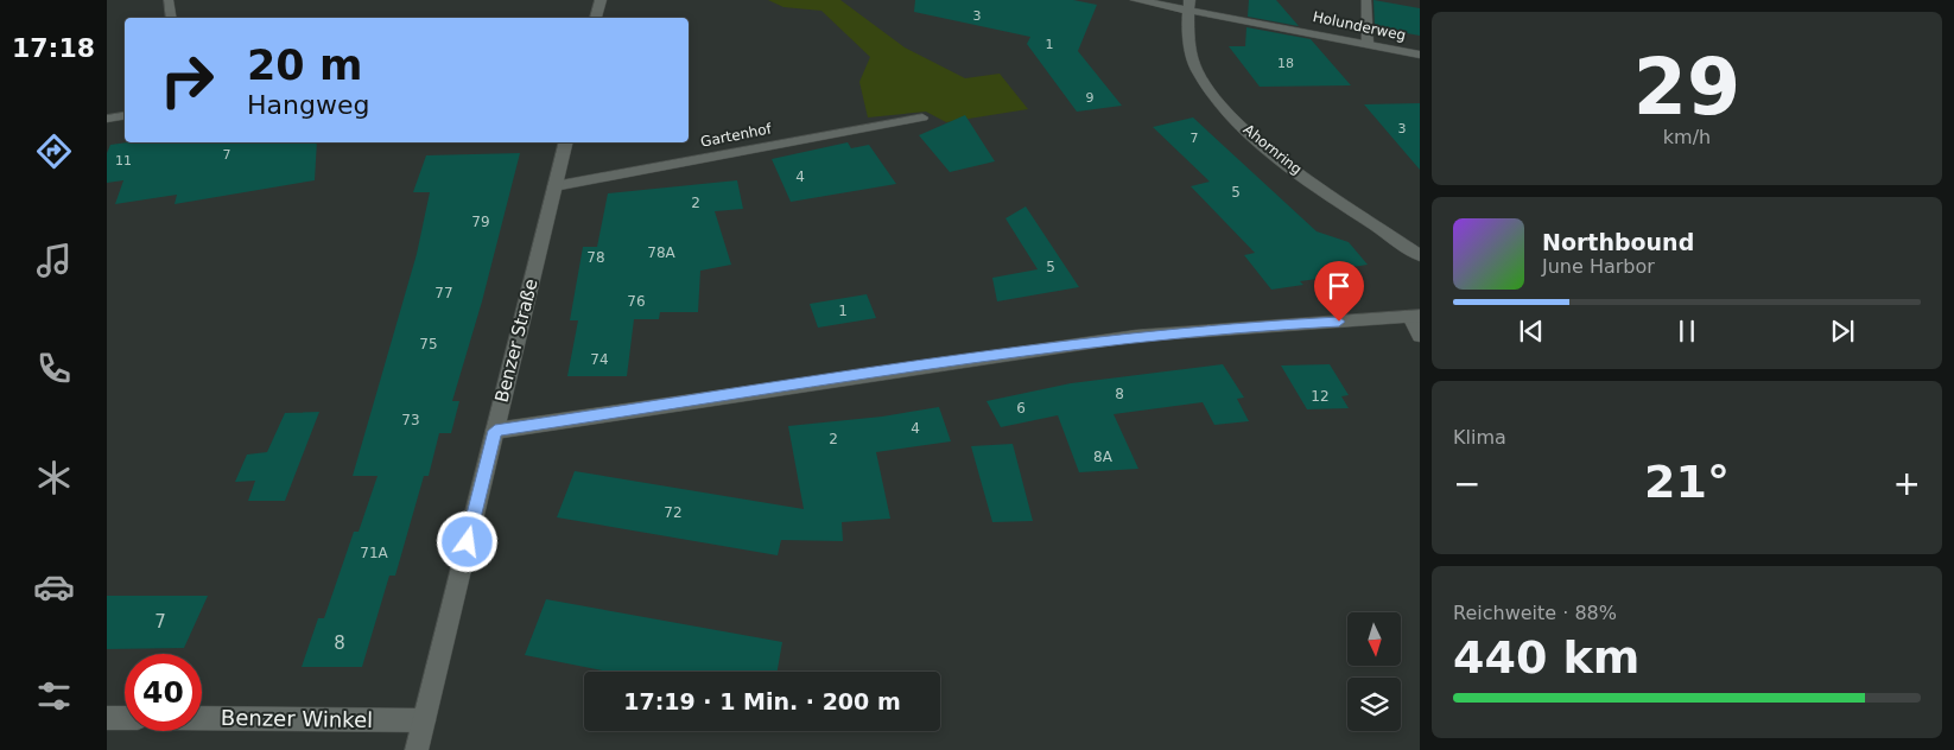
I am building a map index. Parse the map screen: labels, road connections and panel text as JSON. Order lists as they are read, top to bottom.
{
  "streets": {
    "street": [
      "Holunderweg",
      "Ahornring",
      "Benzer Straße",
      "Benzer Winkel"
    ],
    "lane": ["Gartenhof"]
  },
  "crossings": [
    ["Holunderweg", "Ahornring"],
    ["Gartenhof", "Benzer Straße"],
    ["Benzer Straße", "Benzer Winkel"]
  ],
  "house_numbers": [
    "3",
    "1",
    "18",
    "9",
    "3",
    "7",
    "7",
    "11",
    "4",
    "5",
    "2",
    "79",
    "78A",
    "78",
    "5",
    "77",
    "76",
    "1",
    "75",
    "74",
    "8",
    "12",
    "6",
    "73",
    "4",
    "2",
    "8A",
    "72",
    "71A",
    "7",
    "8"
  ],
  "north": "bottom",
  "page": {
    "tabs": "17:18",
    "tile": [
      ["29", "km/h"],
      "Klima",
      ["Reichweite · 88%", "440 km"]
    ],
    "turn": ["20 m", "Hangweg"],
    "song": ["Northbound", "June Harbor"],
    "heat": ["−", "21°", "+"],
    "limit": "40",
    "trip": "17:19 · 1 Min. · 200 m"
  }
}
